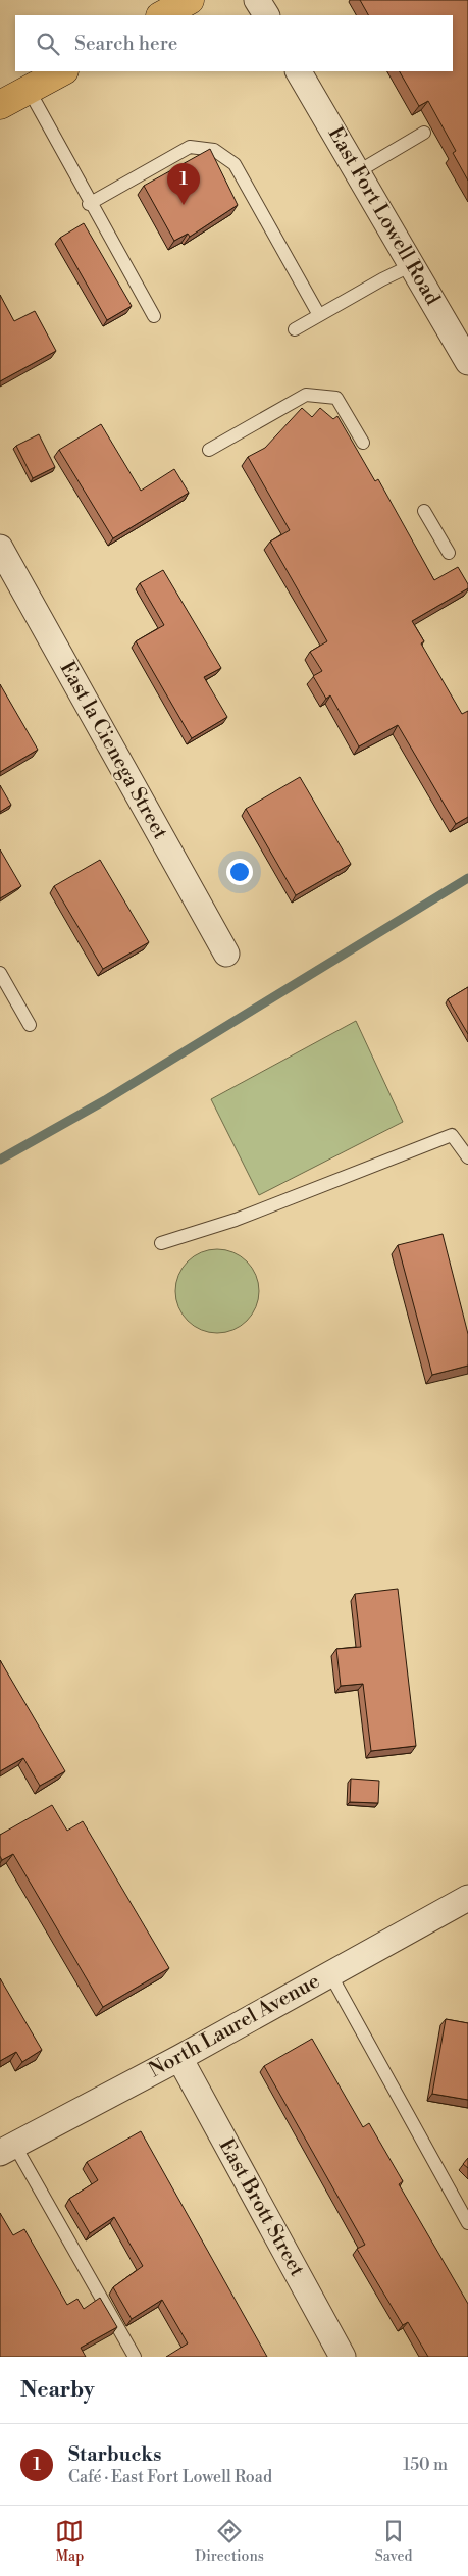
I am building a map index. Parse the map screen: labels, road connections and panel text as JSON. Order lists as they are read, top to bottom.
{
  "streets": {
    "street": [
      "East Fort Lowell Road",
      "East la Cienega Street",
      "North Laurel Avenue",
      "East Brott Street"
    ]
  },
  "crossings": [
    ["North Laurel Avenue", "East Brott Street"]
  ],
  "page": {
    "search": "Search here",
    "pins": "1",
    "heading": "Nearby",
    "list": [
      {
        "mark": "1",
        "name": "Starbucks",
        "note": "Café · East Fort Lowell Road",
        "value": "150 m"
      }
    ],
    "nav": ["Map", "Directions", "Saved"]
  }
}
